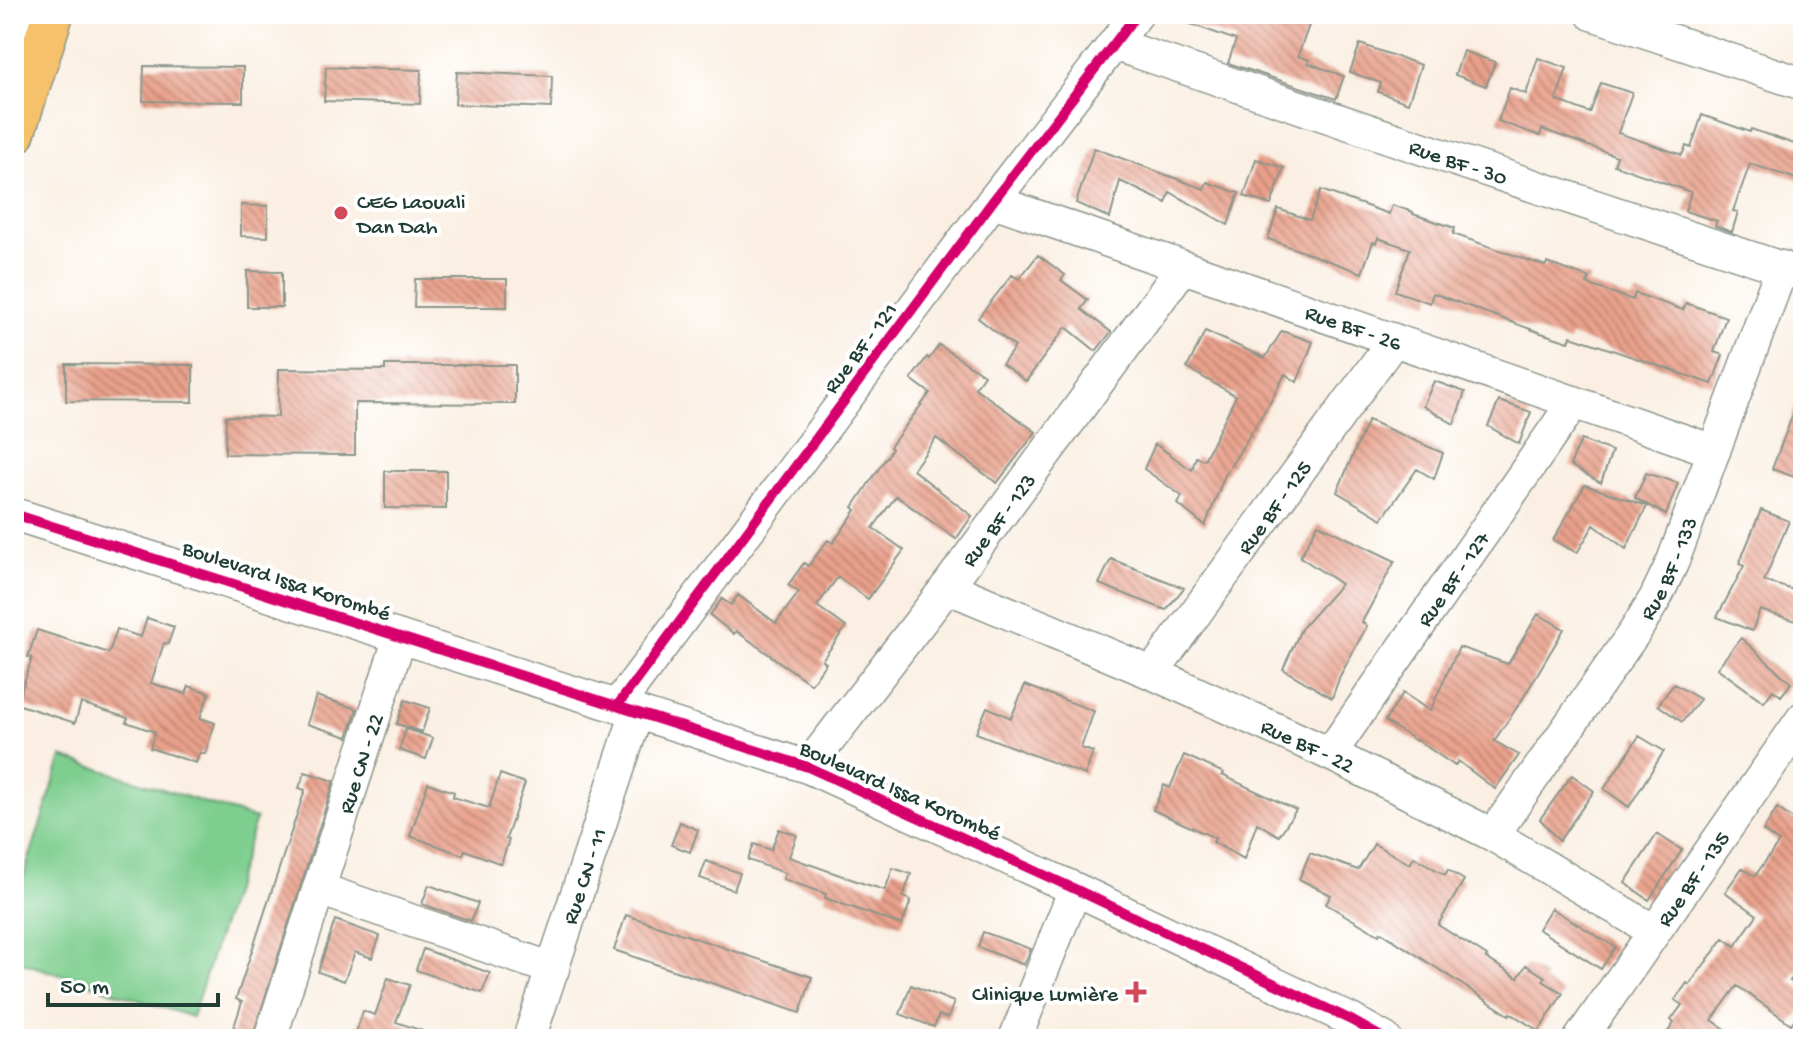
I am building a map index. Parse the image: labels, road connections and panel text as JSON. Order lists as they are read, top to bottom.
{
  "streets": {
    "street": [
      "Rue BF - 30",
      "Rue BF - 26",
      "Rue BF - 121",
      "Rue BF - 125",
      "Rue BF - 123",
      "Rue BF - 133",
      "Rue BF - 127",
      "Boulevard Issa Korombé",
      "Rue BF - 22",
      "Rue CN - 22",
      "Rue CN - 11",
      "Rue BF - 135"
    ]
  },
  "crossings": [
    ["Rue BF - 30", "Rue BF - 121"],
    ["Rue BF - 30", "Rue BF - 133"],
    ["Rue BF - 26", "Rue BF - 121"],
    ["Rue BF - 26", "Rue BF - 125"],
    ["Rue BF - 26", "Rue BF - 123"],
    ["Rue BF - 26", "Rue BF - 133"],
    ["Rue BF - 26", "Rue BF - 127"],
    ["Rue BF - 121", "Boulevard Issa Korombé"],
    ["Rue BF - 121", "Rue CN - 11"],
    ["Rue BF - 125", "Rue BF - 22"],
    ["Rue BF - 123", "Boulevard Issa Korombé"],
    ["Rue BF - 123", "Rue BF - 22"],
    ["Rue BF - 133", "Rue BF - 22"],
    ["Rue BF - 127", "Rue BF - 22"],
    ["Boulevard Issa Korombé", "Rue CN - 22"],
    ["Boulevard Issa Korombé", "Rue CN - 11"],
    ["Rue BF - 22", "Rue BF - 135"]
  ],
  "places": {
    "other": ["CEG Laouali Dan Dah"],
    "health": ["Clinique Lumière"]
  },
  "scale_bar": "50 m"
}
